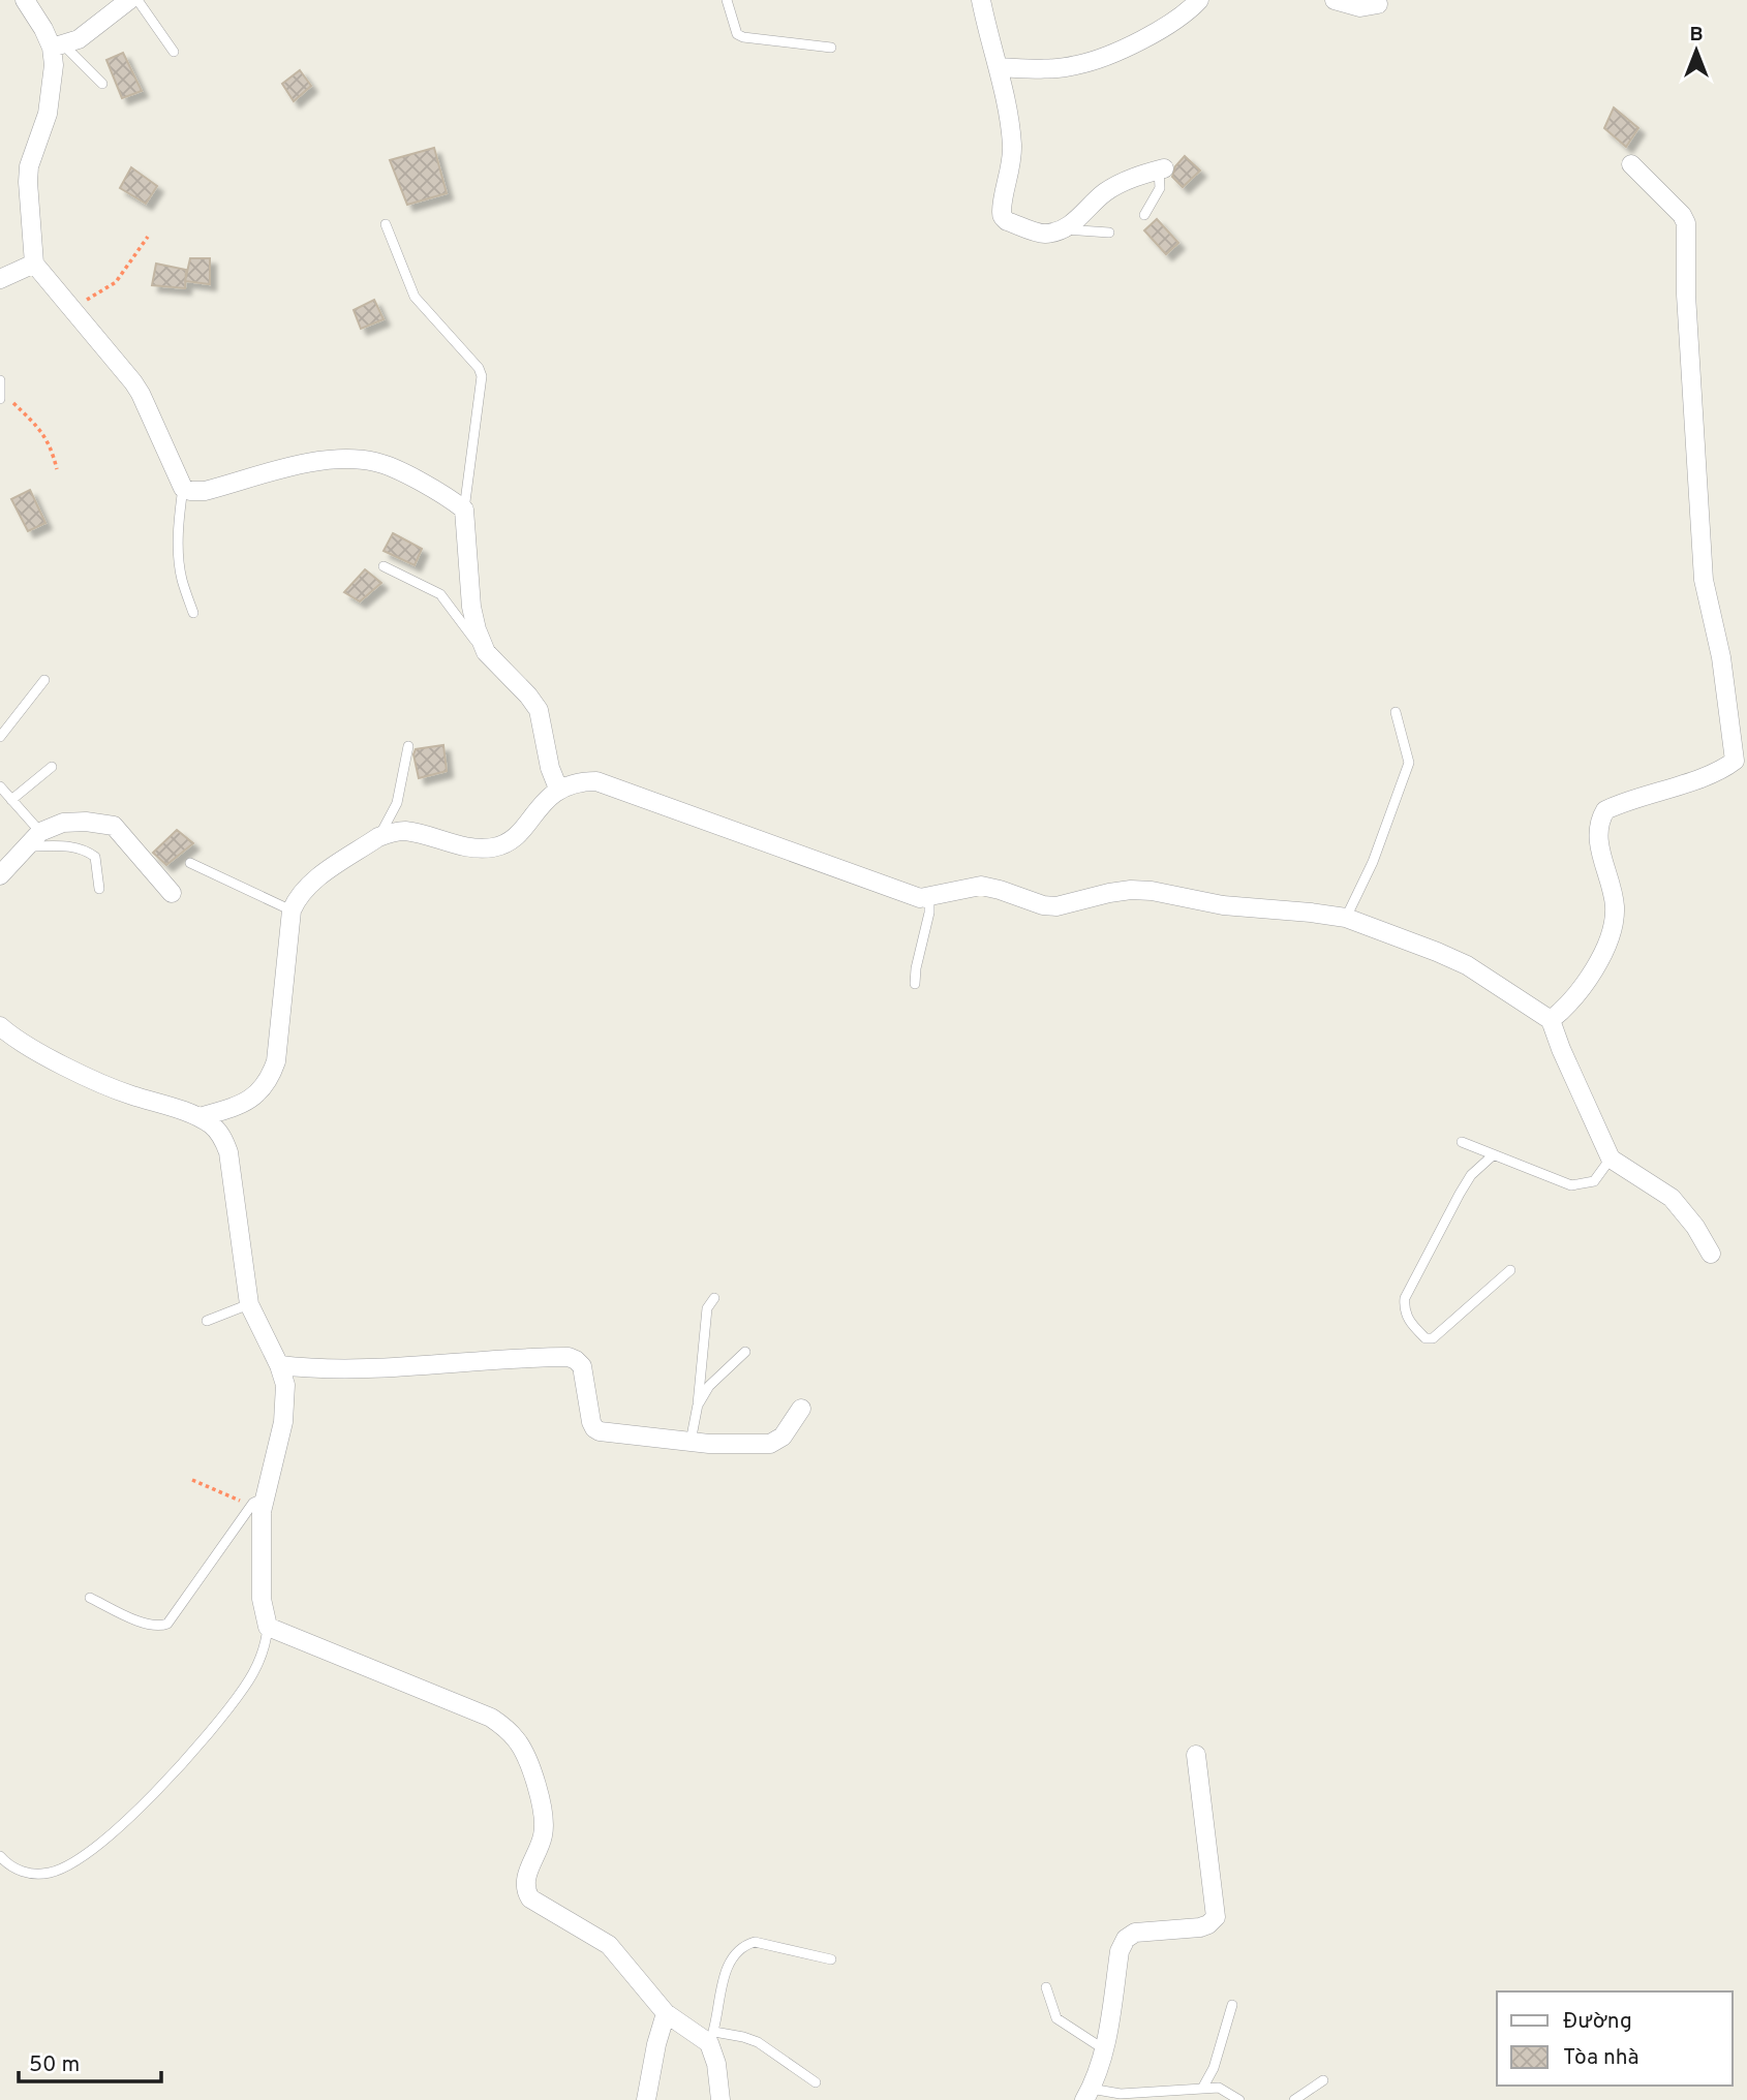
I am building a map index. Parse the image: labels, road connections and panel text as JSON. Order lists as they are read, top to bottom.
{
  "legend": ["Đường", "Tòa nhà"],
  "scale_bar": "50 m",
  "north": "top"
}
